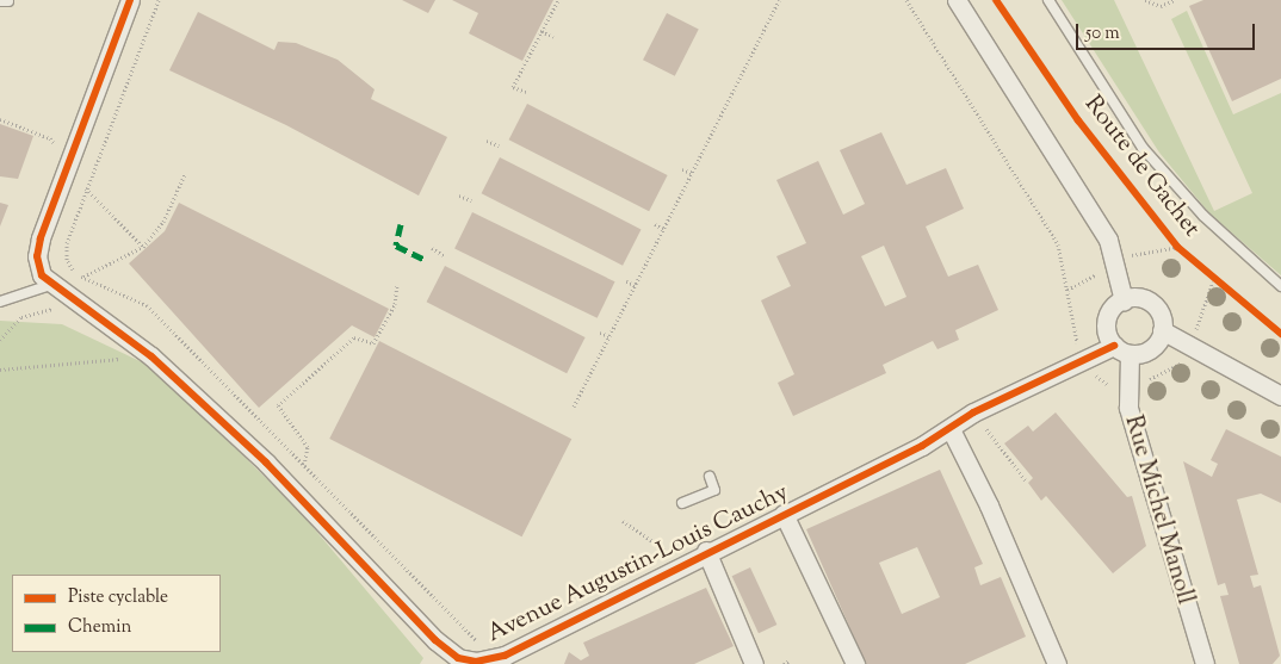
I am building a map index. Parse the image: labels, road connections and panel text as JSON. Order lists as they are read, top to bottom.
{
  "streets": {
    "street": ["Rue Michel Manoll", "Avenue Augustin-Louis Cauchy"],
    "cycle path": ["Route de Gachet"]
  },
  "crossings": [
    ["Rue Michel Manoll", "Avenue Augustin-Louis Cauchy"]
  ],
  "legend": ["Piste cyclable", "Chemin"],
  "scale_bar": "50 m"
}
